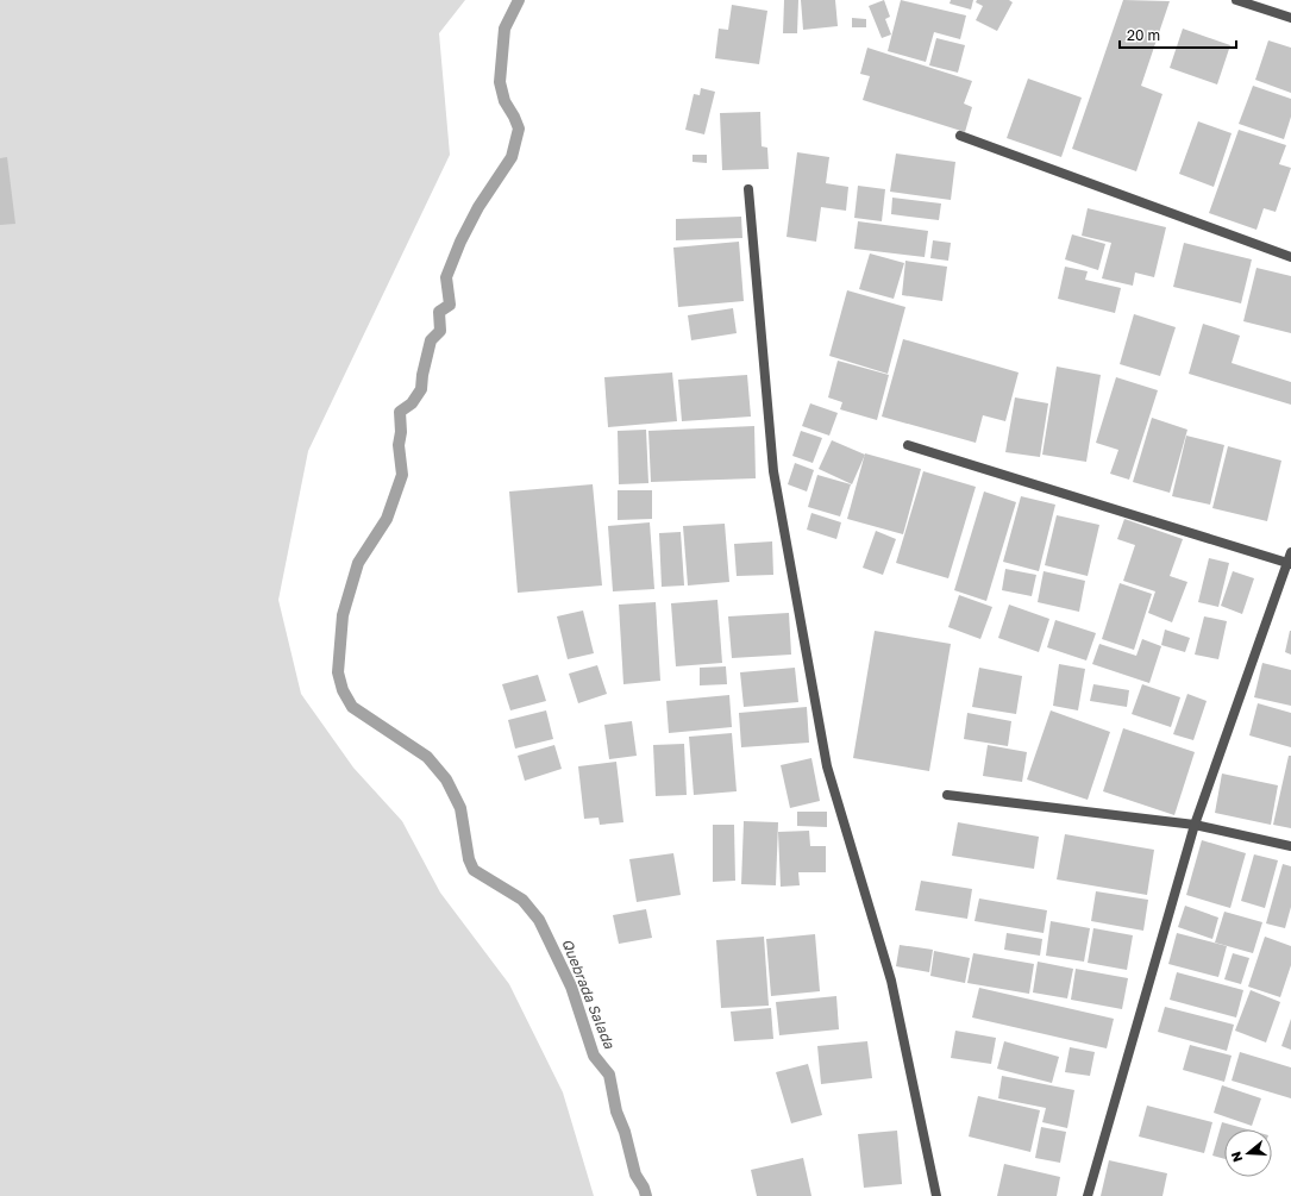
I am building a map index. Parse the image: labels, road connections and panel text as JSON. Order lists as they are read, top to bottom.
{
  "water": ["Quebrada Salada"],
  "scale_bar": "20 m",
  "north": "left"
}
